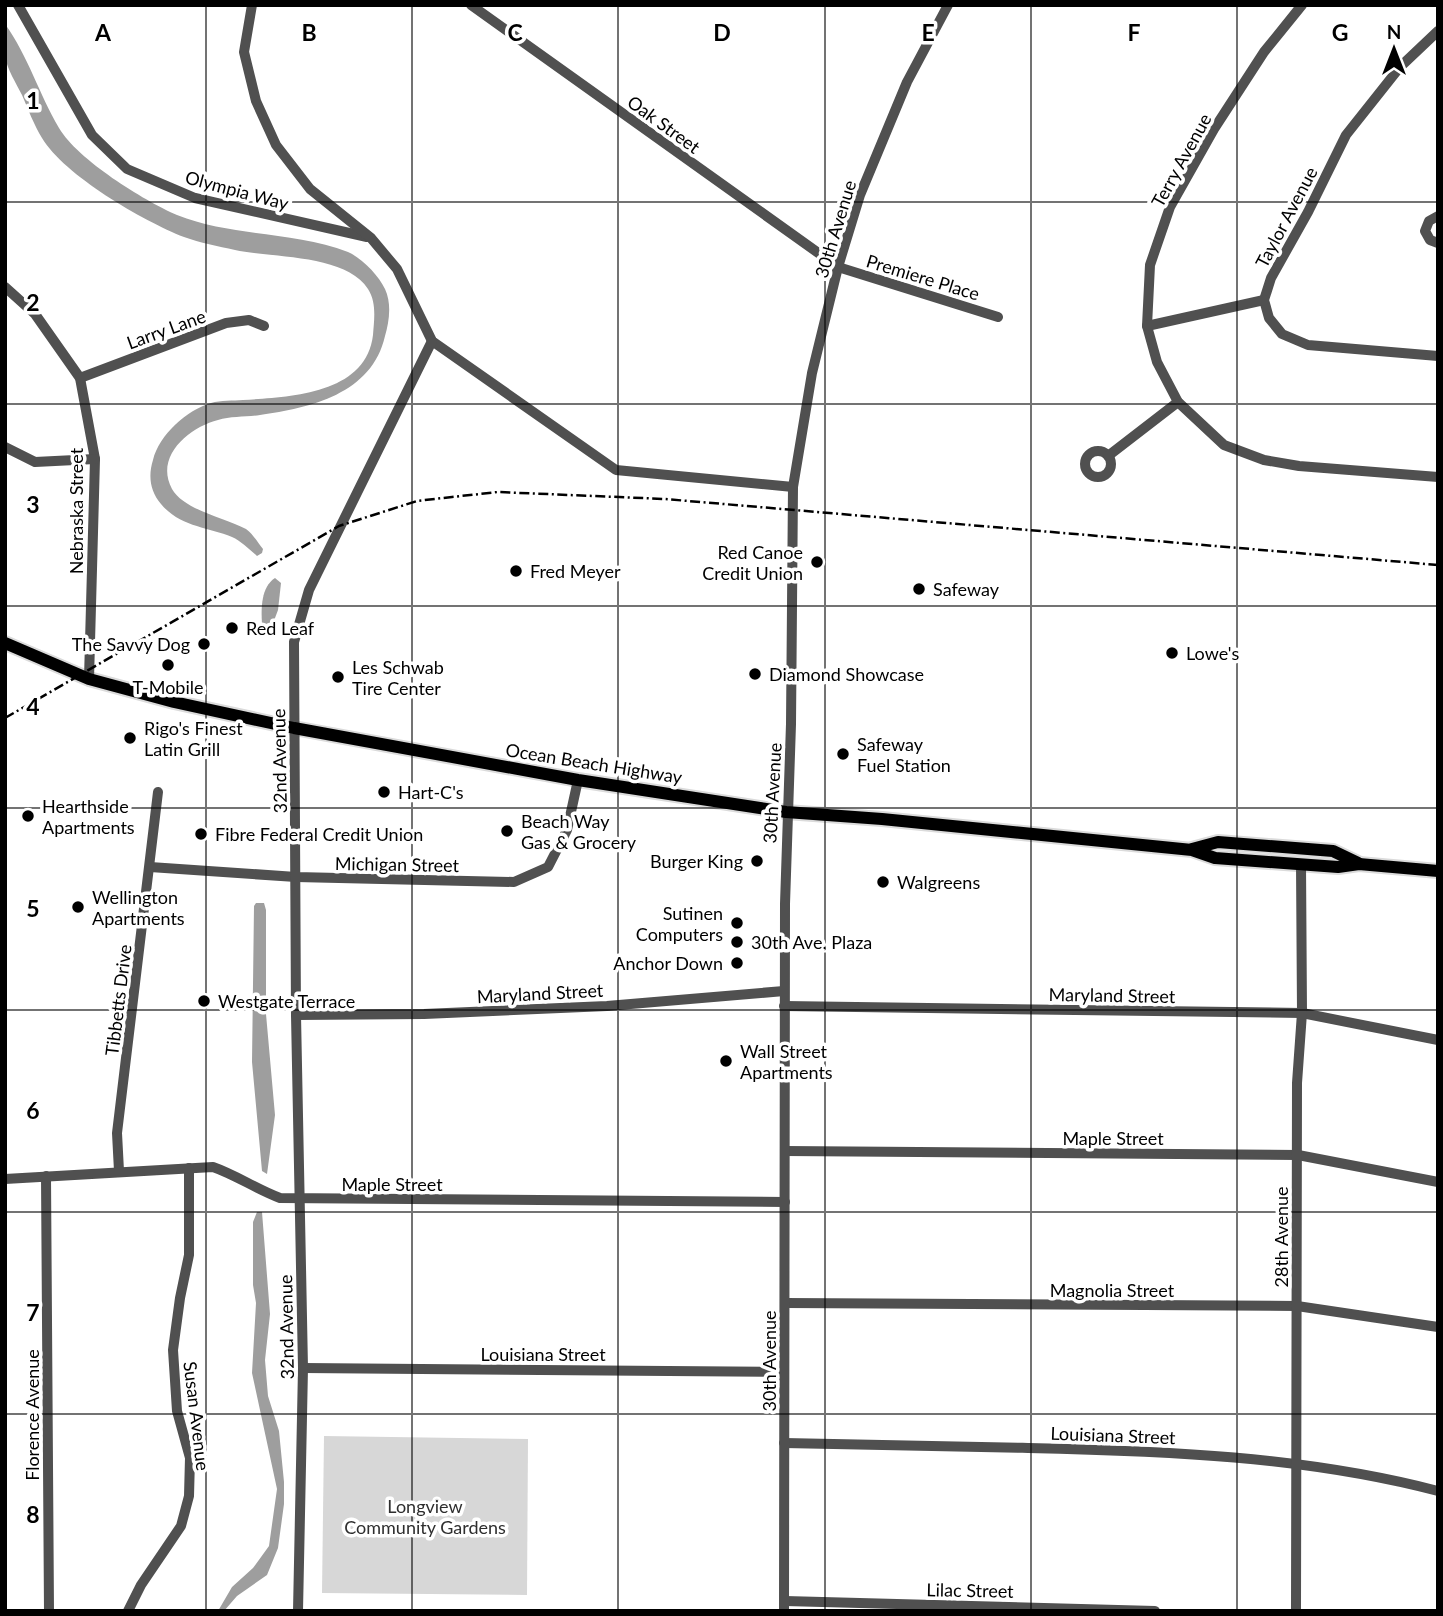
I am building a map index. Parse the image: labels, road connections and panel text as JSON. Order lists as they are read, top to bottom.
{
  "streets": {
    "main road": ["Ocean Beach Highway"],
    "street": [
      "Oak Street",
      "Terry Avenue",
      "Olympia Way",
      "Taylor Avenue",
      "30th Avenue",
      "Premiere Place",
      "Larry Lane",
      "Nebraska Street",
      "32nd Avenue",
      "Michigan Street",
      "Maryland Street",
      "Tibbetts Drive",
      "Maple Street",
      "28th Avenue",
      "Magnolia Street",
      "Louisiana Street",
      "Florence Avenue",
      "Susan Avenue",
      "Lilac Street"
    ]
  },
  "crossings": [
    ["Oak Street", "30th Avenue"],
    ["Oak Street", "Premiere Place"],
    ["30th Avenue", "Premiere Place"],
    ["30th Avenue", "Ocean Beach Highway"],
    ["30th Avenue", "Maryland Street"],
    ["30th Avenue", "Maple Street"],
    ["30th Avenue", "Magnolia Street"],
    ["30th Avenue", "Louisiana Street"],
    ["30th Avenue", "Lilac Street"],
    ["Larry Lane", "Nebraska Street"],
    ["Nebraska Street", "Ocean Beach Highway"],
    ["32nd Avenue", "Ocean Beach Highway"],
    ["32nd Avenue", "Michigan Street"],
    ["32nd Avenue", "Maryland Street"],
    ["32nd Avenue", "Maple Street"],
    ["32nd Avenue", "Louisiana Street"],
    ["Ocean Beach Highway", "Michigan Street"],
    ["Ocean Beach Highway", "28th Avenue"],
    ["Michigan Street", "Tibbetts Drive"],
    ["Maryland Street", "28th Avenue"],
    ["Tibbetts Drive", "Maple Street"],
    ["Maple Street", "28th Avenue"],
    ["Maple Street", "Florence Avenue"],
    ["Maple Street", "Susan Avenue"],
    ["28th Avenue", "Magnolia Street"],
    ["28th Avenue", "Louisiana Street"]
  ],
  "parks": ["Longview Community Gardens"],
  "places": [
    "Red Canoe Credit Union",
    "Fred Meyer",
    "Safeway",
    "Red Leaf",
    "The Savvy Dog",
    "Lowe's",
    "T-Mobile",
    "Diamond Showcase",
    "Les Schwab Tire Center",
    "Rigo's Finest Latin Grill",
    "Safeway Fuel Station",
    "Hart-C's",
    "Hearthside Apartments",
    "Beach Way Gas & Grocery",
    "Fibre Federal Credit Union",
    "Burger King",
    "Walgreens",
    "Wellington Apartments",
    "Sutinen Computers",
    "30th Ave. Plaza",
    "Anchor Down",
    "Westgate Terrace",
    "Wall Street Apartments"
  ],
  "north": "top",
  "grid": {
    "columns": [
      "A",
      "B",
      "C",
      "D",
      "E",
      "F",
      "G"
    ],
    "rows": [
      "1",
      "2",
      "3",
      "4",
      "5",
      "6",
      "7",
      "8"
    ]
  }
}
